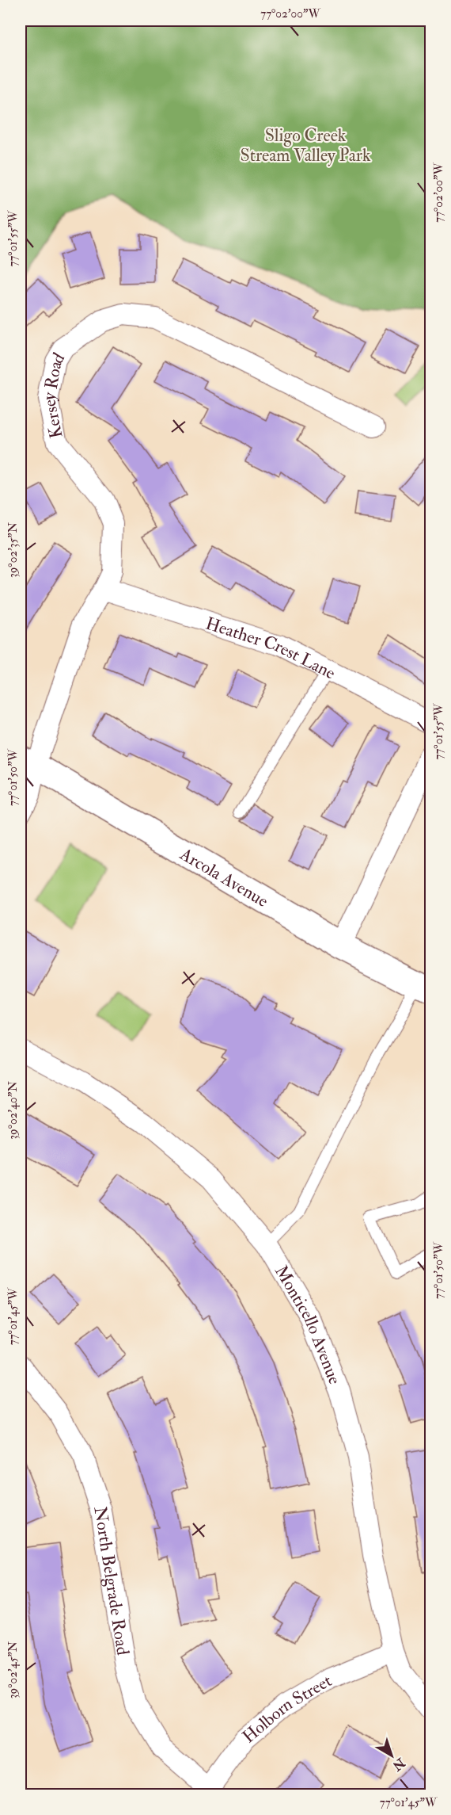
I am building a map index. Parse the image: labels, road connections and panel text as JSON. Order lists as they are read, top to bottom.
{
  "streets": {
    "street": [
      "Kersey Road",
      "Heather Crest Lane",
      "Arcola Avenue",
      "Monticello Avenue",
      "North Belgrade Road",
      "Holborn Street"
    ]
  },
  "crossings": [
    ["Kersey Road", "Heather Crest Lane"],
    ["Kersey Road", "Arcola Avenue"],
    ["Monticello Avenue", "Holborn Street"],
    ["North Belgrade Road", "Holborn Street"]
  ],
  "parks": ["Sligo Creek Stream Valley Park"],
  "north": "bottom right",
  "coordinates": [
    "77°02'00\"W",
    "77°01'55\"W",
    "39°02'35\"N",
    "77°01'50\"W",
    "39°02'40\"N",
    "77°01'45\"W",
    "39°02'45\"N"
  ]
}
